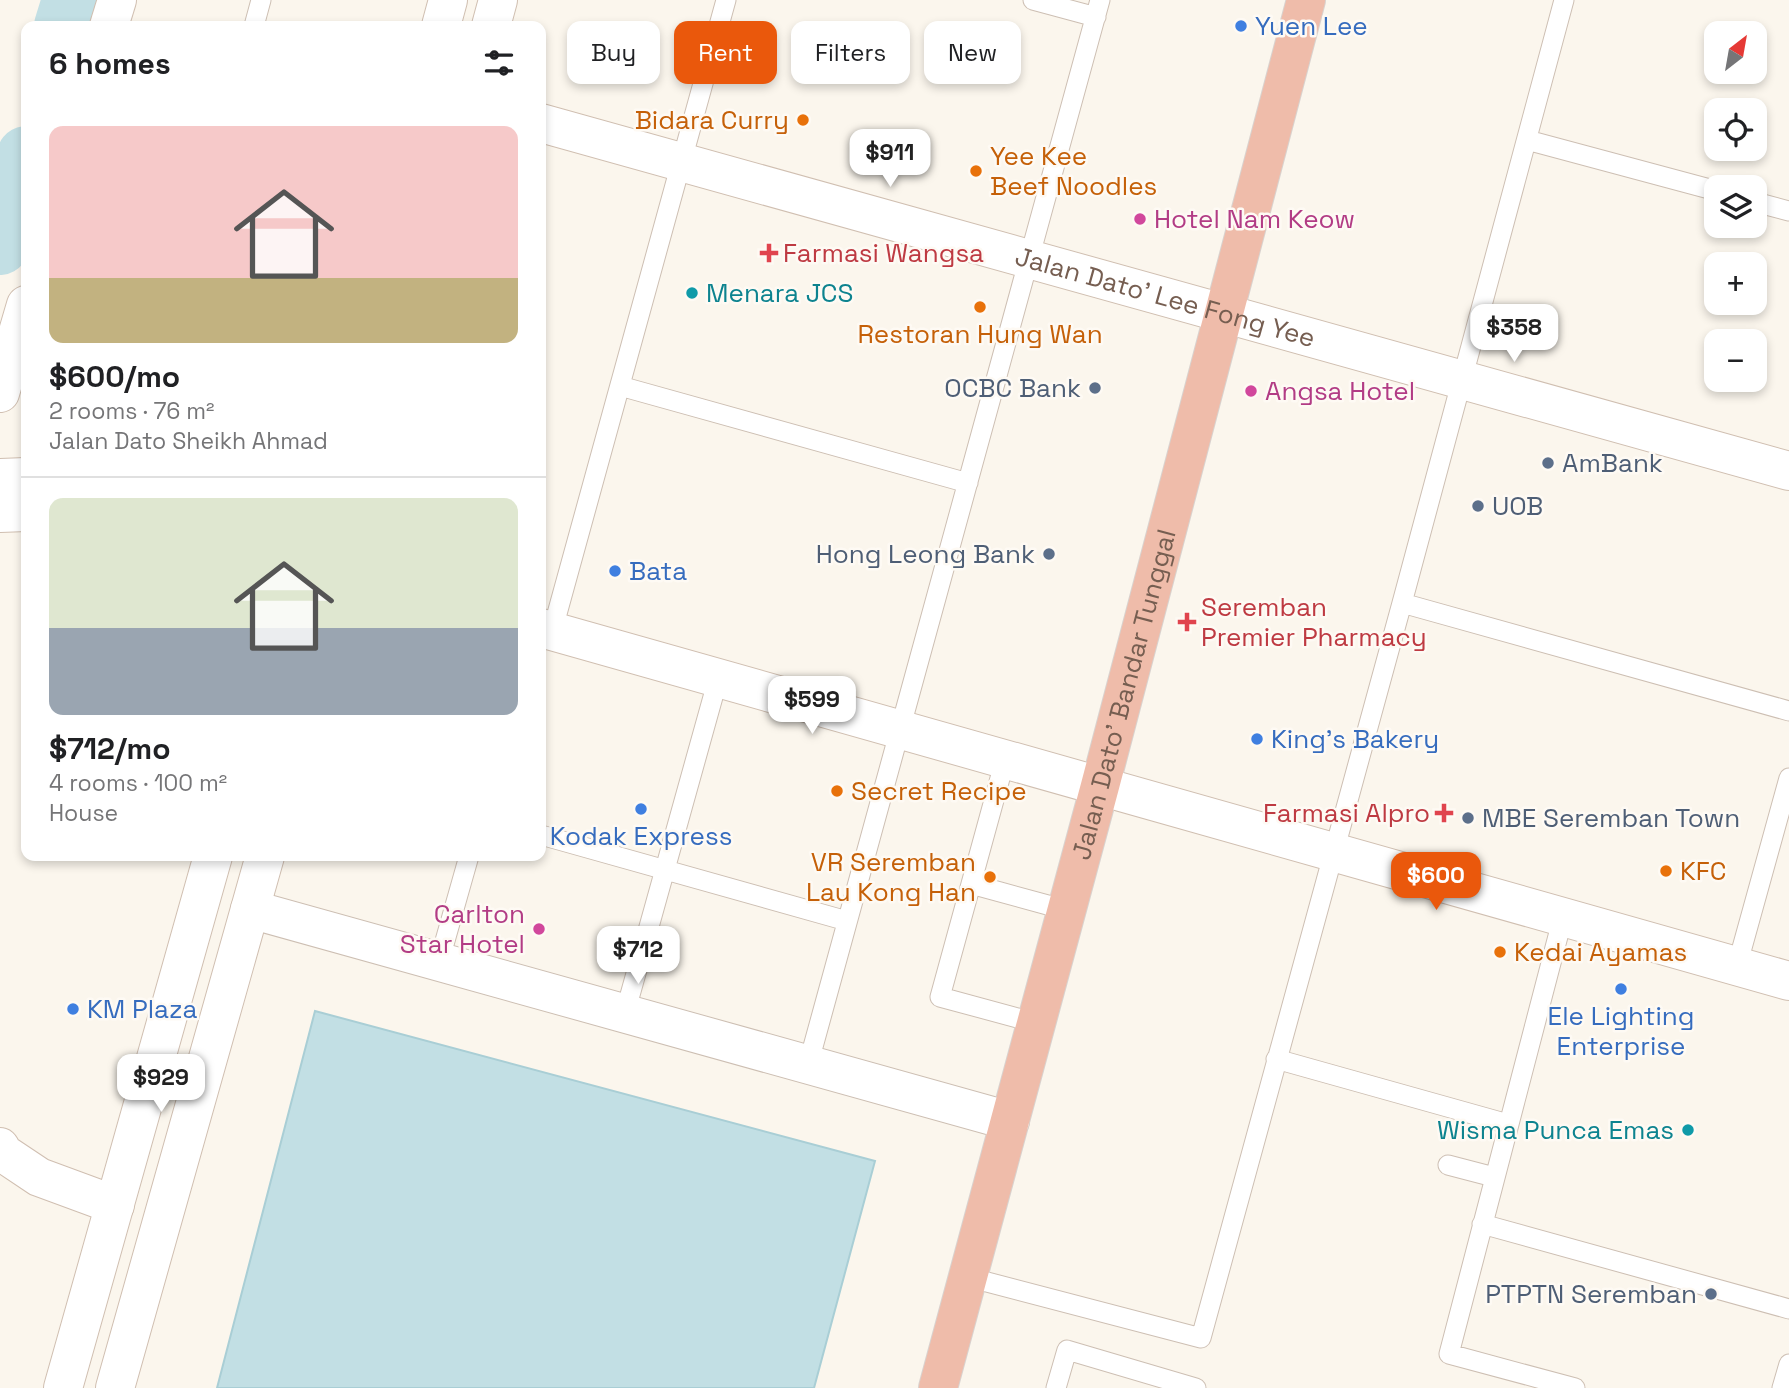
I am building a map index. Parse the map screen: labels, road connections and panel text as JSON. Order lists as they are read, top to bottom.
{
  "streets": {
    "highway": ["Jalan Dato' Bandar Tunggal"],
    "main road": ["Jalan Dato' Lee Fong Yee"]
  },
  "crossings": [
    ["Jalan Dato' Lee Fong Yee", "Jalan Dato' Bandar Tunggal"]
  ],
  "places": {
    "other": [
      "Yuen Lee",
      "Bidara Curry",
      "Yee Kee Beef Noodles",
      "Hotel Nam Keow",
      "Menara JCS",
      "Restoran Hung Wan",
      "OCBC Bank",
      "Angsa Hotel",
      "AmBank",
      "UOB",
      "Hong Leong Bank",
      "Bata",
      "King's Bakery",
      "Secret Recipe",
      "Kodak Express",
      "MBE Seremban Town",
      "KFC",
      "VR Seremban Lau Kong Han",
      "Carlton Star Hotel",
      "Kedai Ayamas",
      "Ele Lighting Enterprise",
      "KM Plaza",
      "Wisma Punca Emas",
      "PTPTN Seremban"
    ],
    "health": ["Farmasi Wangsa", "Seremban Premier Pharmacy", "Farmasi Alpro"]
  },
  "north": "top right",
  "page": {
    "map_buttons": ["+", "−"],
    "chip": [
      "Buy",
      "Rent",
      "Filters",
      "New"
    ],
    "heading": "6 homes",
    "list": [
      {
        "name": "$600/mo",
        "note": "2 rooms · 76 m² · Jalan Dato Sheikh Ahmad"
      },
      {
        "name": "$712/mo",
        "note": "4 rooms · 100 m² · House"
      }
    ],
    "price": [
      "$911",
      "$358",
      "$599",
      "$600",
      "$712",
      "$929"
    ]
  }
}
